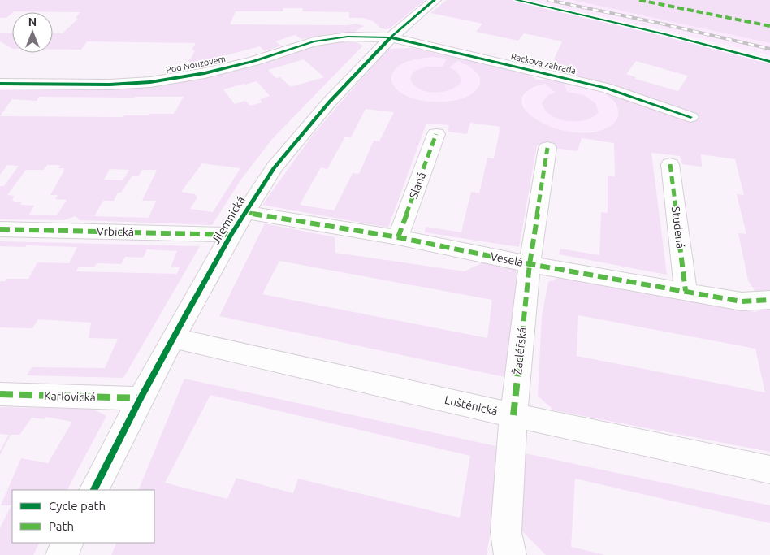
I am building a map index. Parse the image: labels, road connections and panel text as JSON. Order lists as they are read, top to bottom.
{
  "streets": {
    "street": [
      "Rackova zahrada",
      "Pod Nouzovem",
      "Slaná",
      "Jilemnická",
      "Studená",
      "Vrbická",
      "Veselá",
      "Žacléřská",
      "Karlovická",
      "Luštěnická"
    ]
  },
  "crossings": [
    ["Rackova zahrada", "Pod Nouzovem"],
    ["Rackova zahrada", "Jilemnická"],
    ["Pod Nouzovem", "Jilemnická"],
    ["Slaná", "Veselá"],
    ["Jilemnická", "Vrbická"],
    ["Jilemnická", "Veselá"],
    ["Jilemnická", "Karlovická"],
    ["Jilemnická", "Luštěnická"],
    ["Studená", "Veselá"],
    ["Veselá", "Žacléřská"],
    ["Žacléřská", "Luštěnická"]
  ],
  "legend": ["Cycle path", "Path"],
  "north": "top"
}
